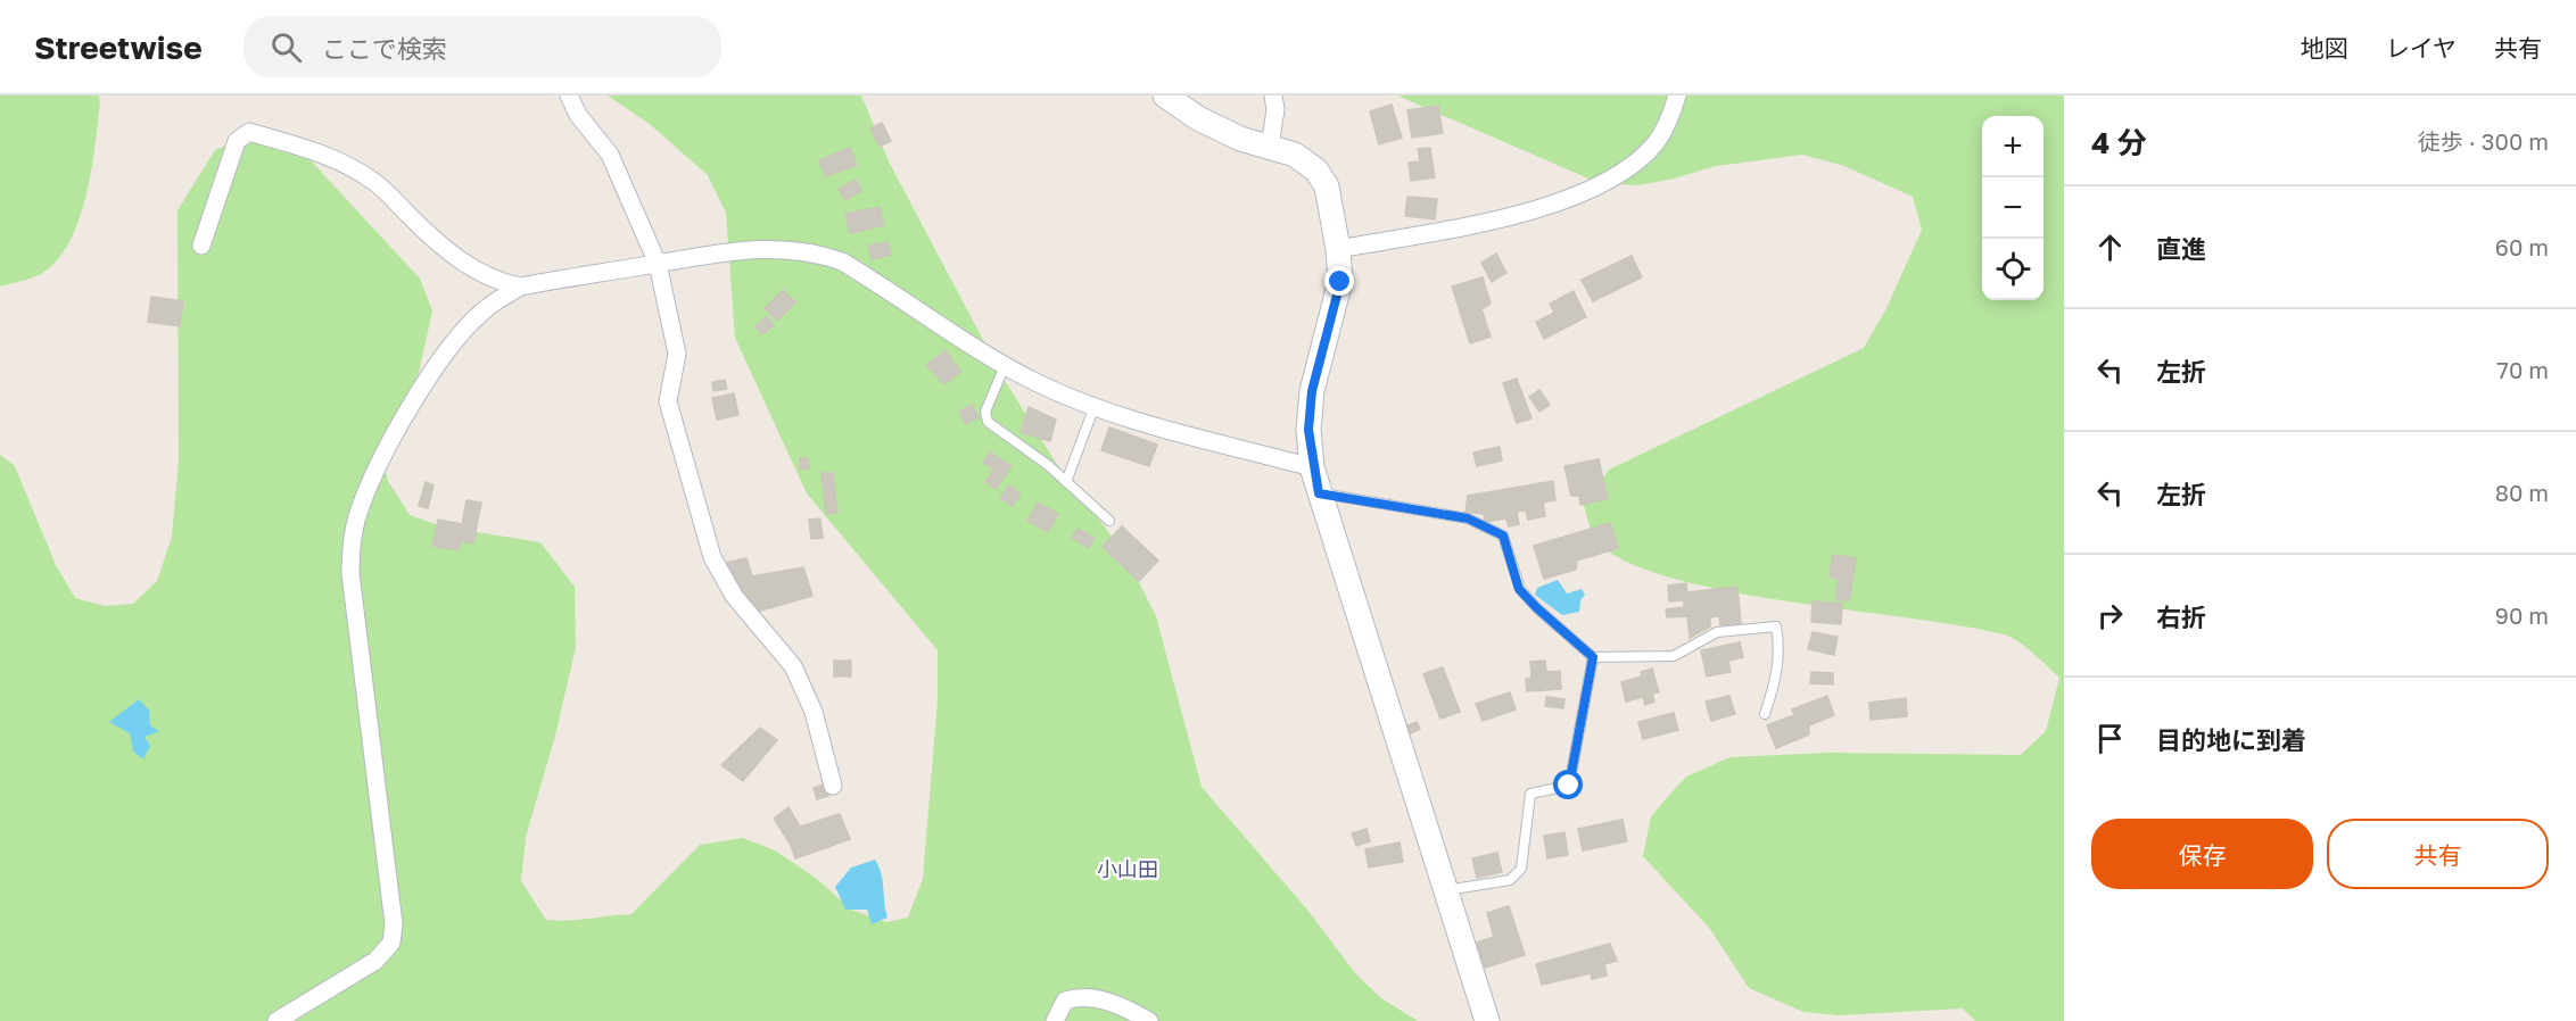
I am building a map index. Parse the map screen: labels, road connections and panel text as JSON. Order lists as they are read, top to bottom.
{
  "districts": ["小山田"],
  "page": {
    "header": "Streetwise",
    "search": "ここで検索",
    "nav": ["地図", "レイヤ", "共有"],
    "heading": ["4 分", "徒歩 · 300 m"],
    "map_buttons": ["+", "−"],
    "list": [
      ["直進", "60 m"],
      ["左折", "70 m"],
      ["左折", "80 m"],
      ["右折", "90 m"],
      "目的地に到着"
    ],
    "buttons": ["保存", "共有"]
  }
}
